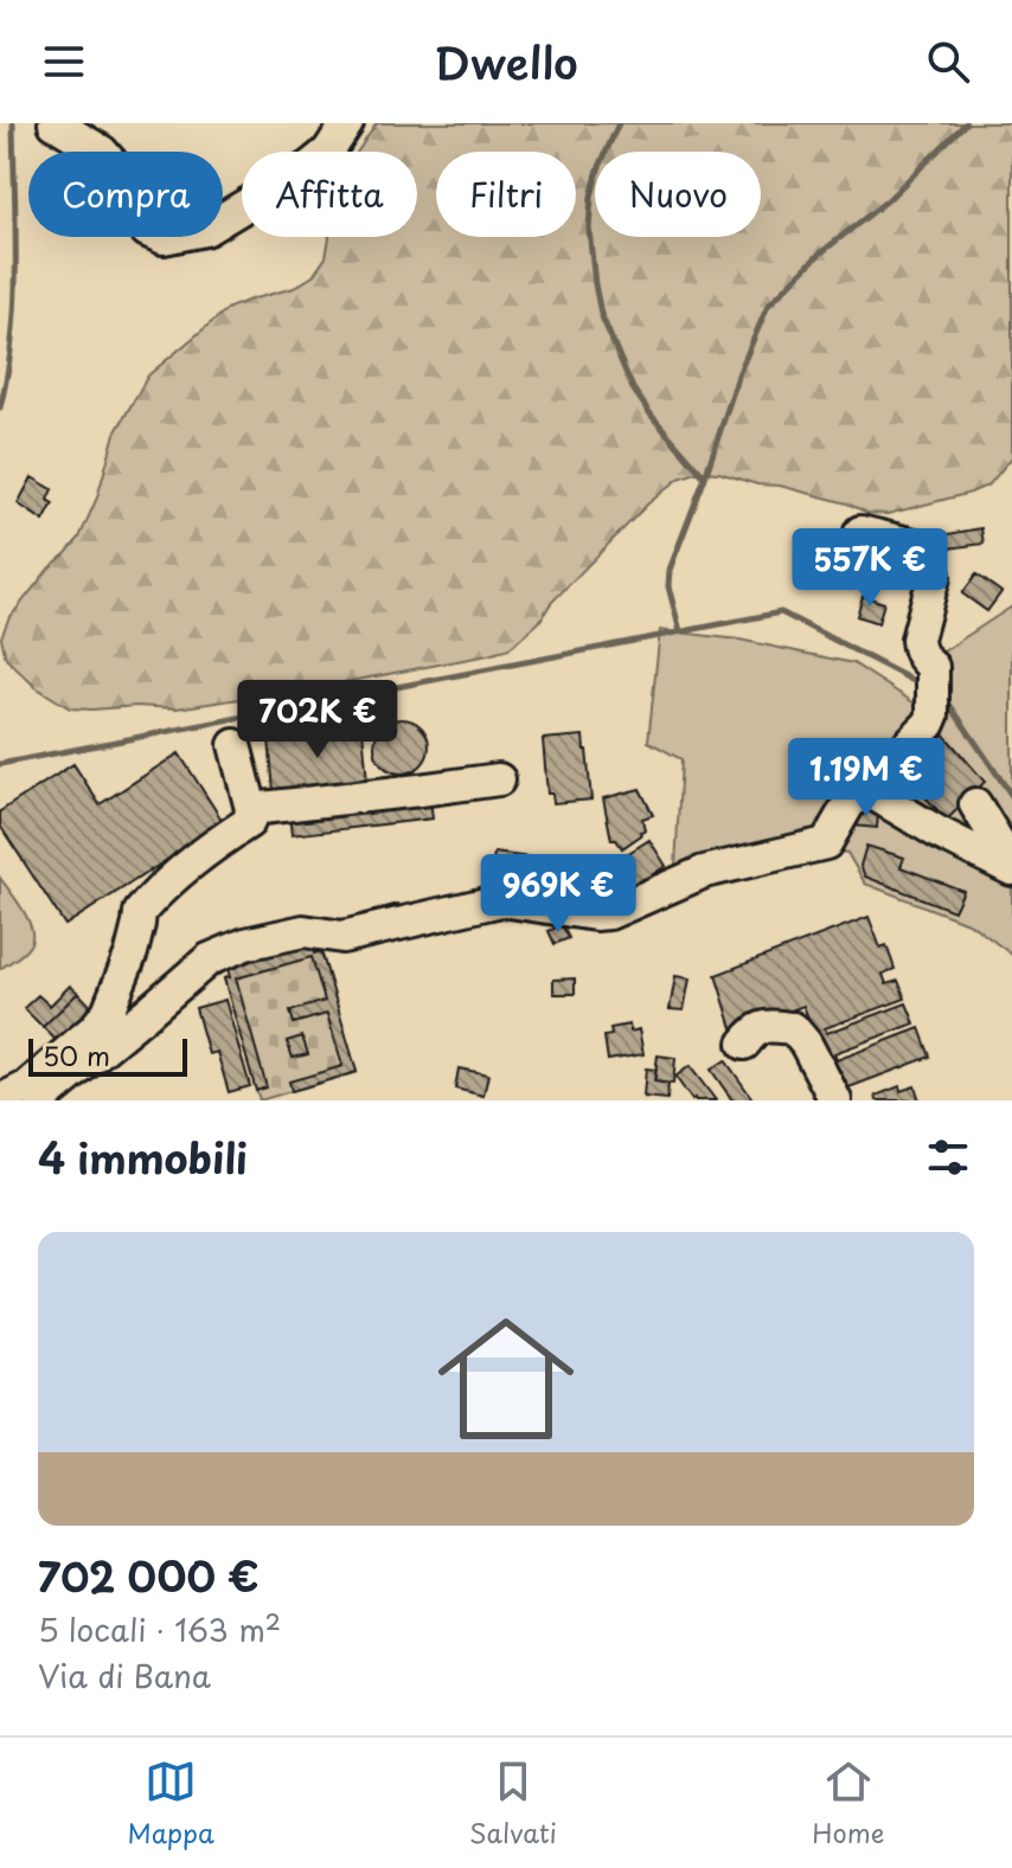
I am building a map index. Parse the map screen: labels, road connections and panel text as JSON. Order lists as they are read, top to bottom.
{
  "scale_bar": "50 m",
  "page": {
    "header": "Dwello",
    "chip": [
      "Compra",
      "Affitta",
      "Filtri",
      "Nuovo"
    ],
    "price": [
      "557K €",
      "702K €",
      "1.19M €",
      "969K €"
    ],
    "scale": "50 m",
    "heading": "4 immobili",
    "list": [
      {
        "name": "702 000 €",
        "note": "5 locali · 163 m² · Via di Bana"
      }
    ],
    "tabs": ["Mappa", "Salvati", "Home"]
  }
}
